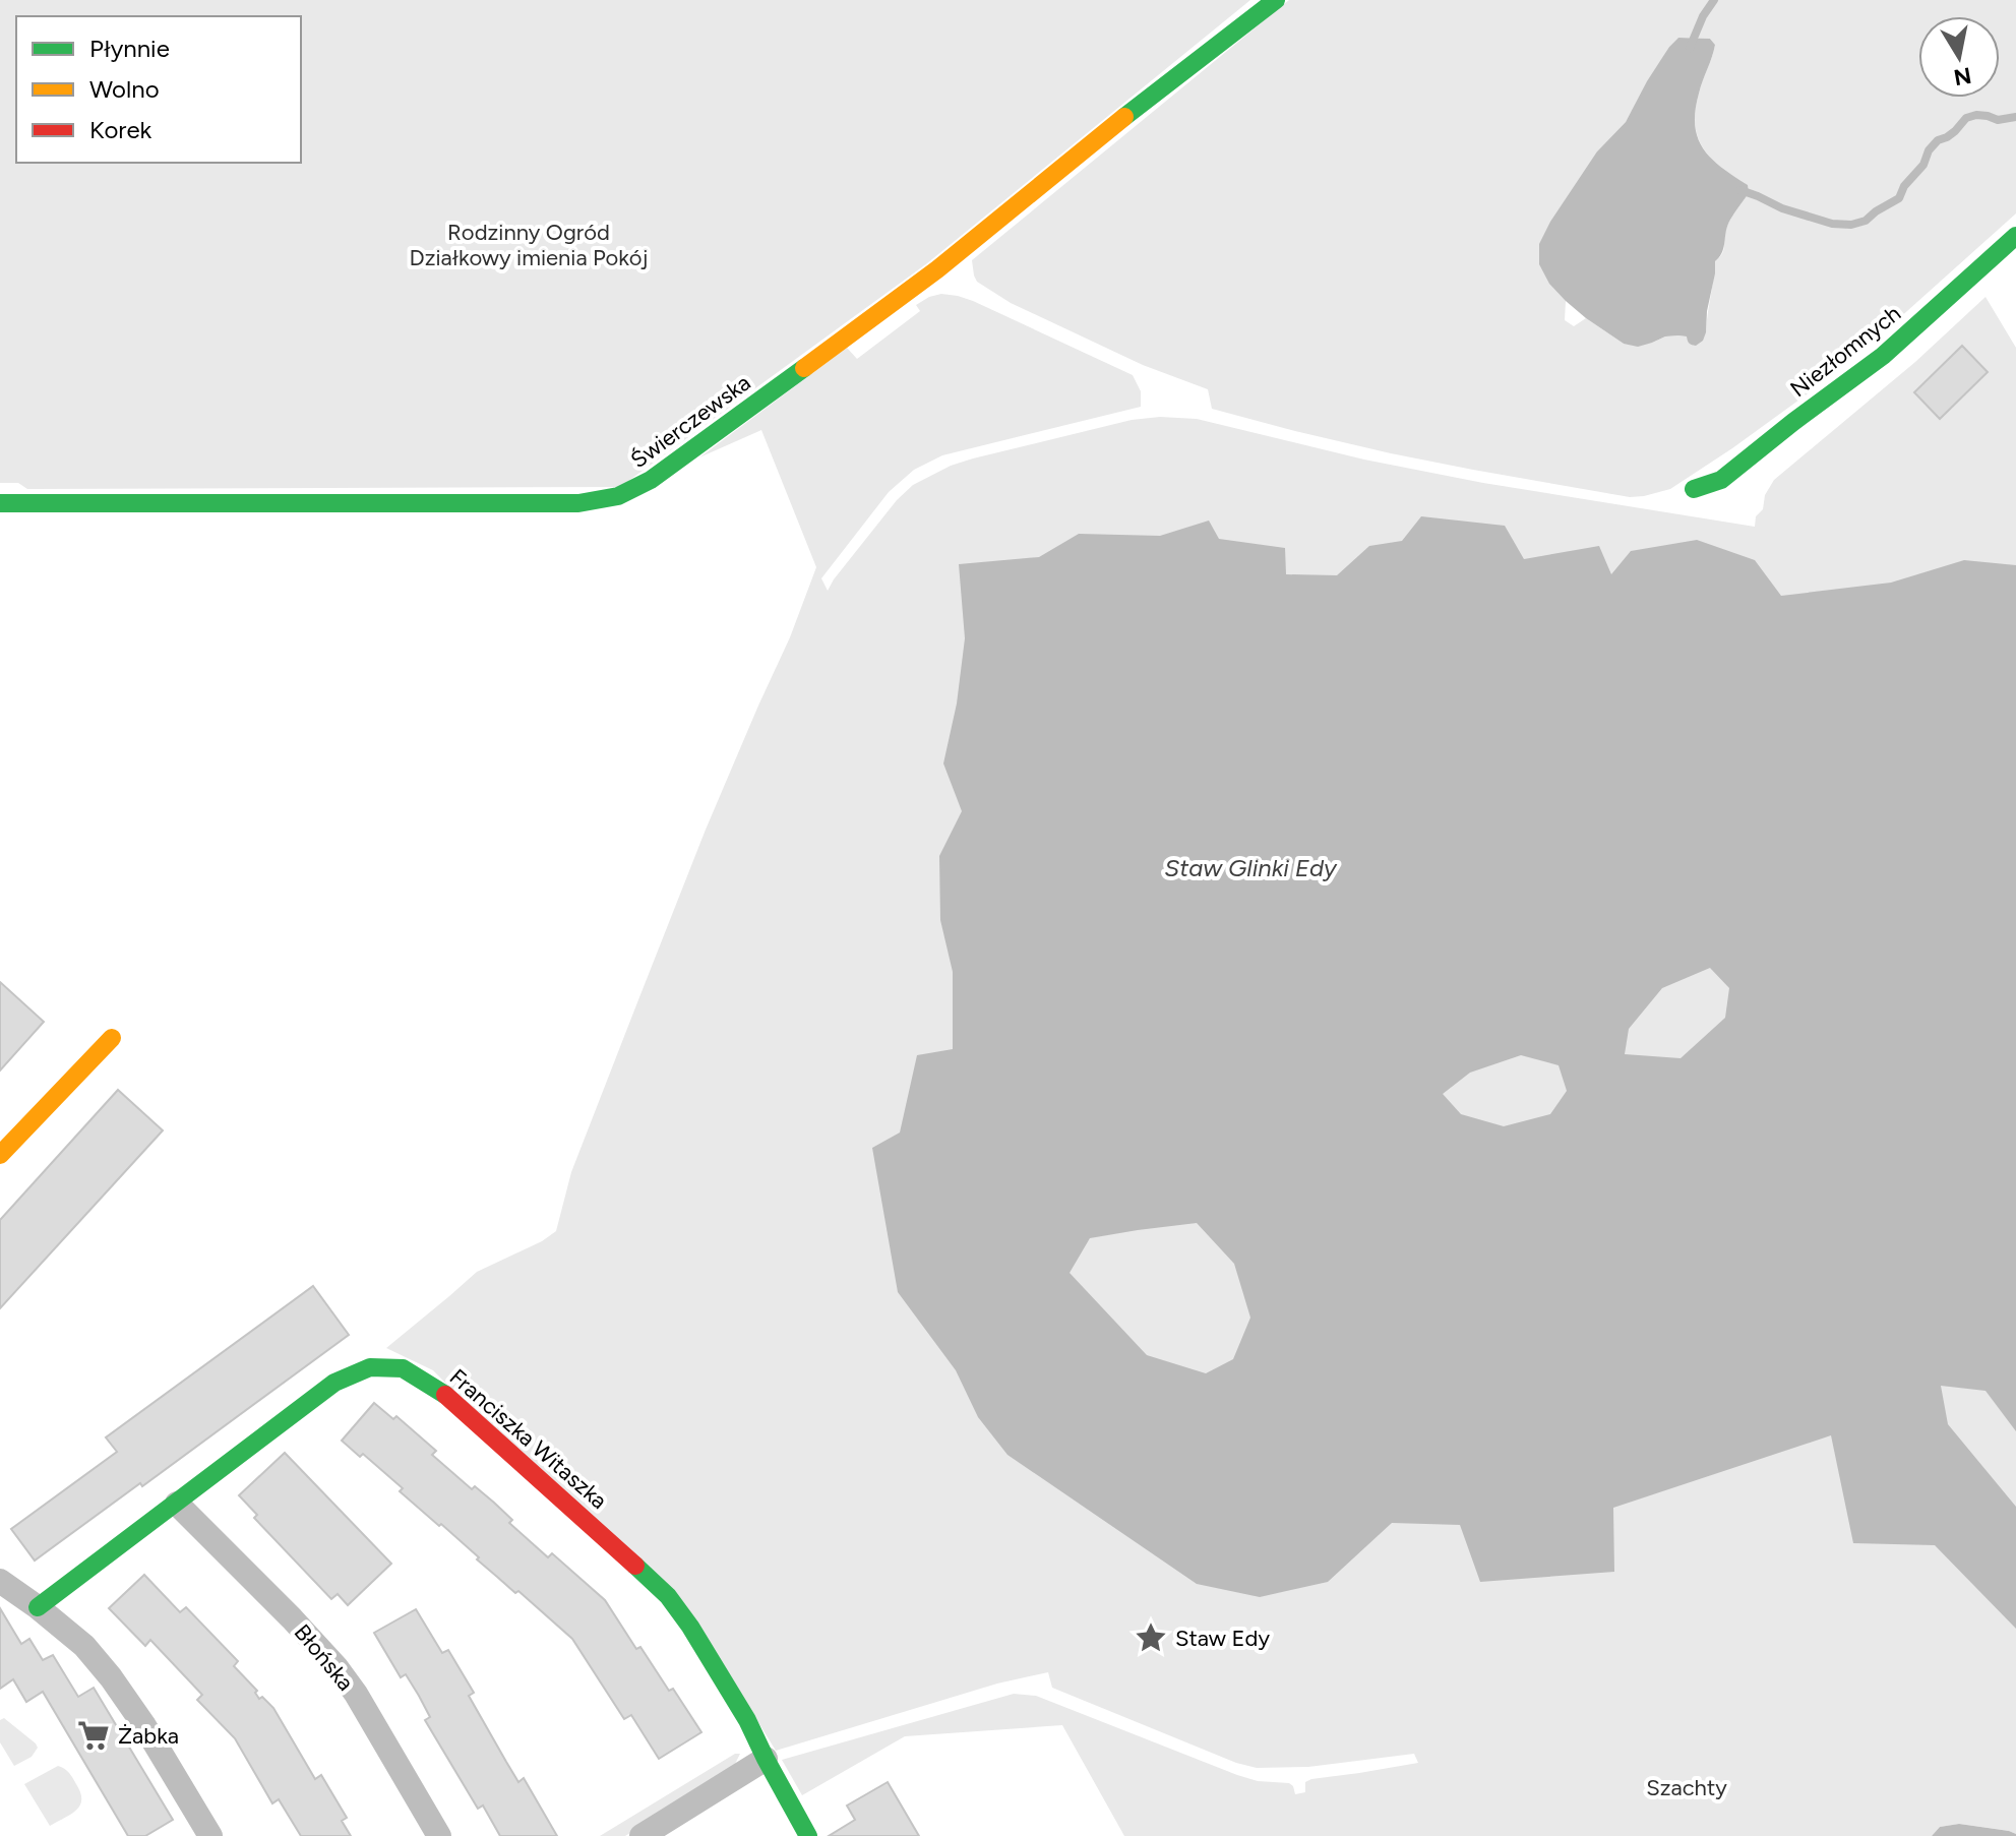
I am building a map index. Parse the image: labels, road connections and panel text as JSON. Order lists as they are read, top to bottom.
{
  "streets": {
    "street": [
      "Niezłomnych",
      "Świerczewska",
      "Franciszka Witaszka",
      "Błońska"
    ]
  },
  "crossings": [
    ["Franciszka Witaszka", "Błońska"]
  ],
  "water": ["Staw Glinki Edy"],
  "parks": ["Rodzinny Ogród Działkowy imienia Pokój", "Szachty"],
  "places": {
    "place": ["Staw Edy"],
    "supermarket": ["Żabka"]
  },
  "legend": ["Płynnie", "Wolno", "Korek"],
  "north": "bottom"
}
